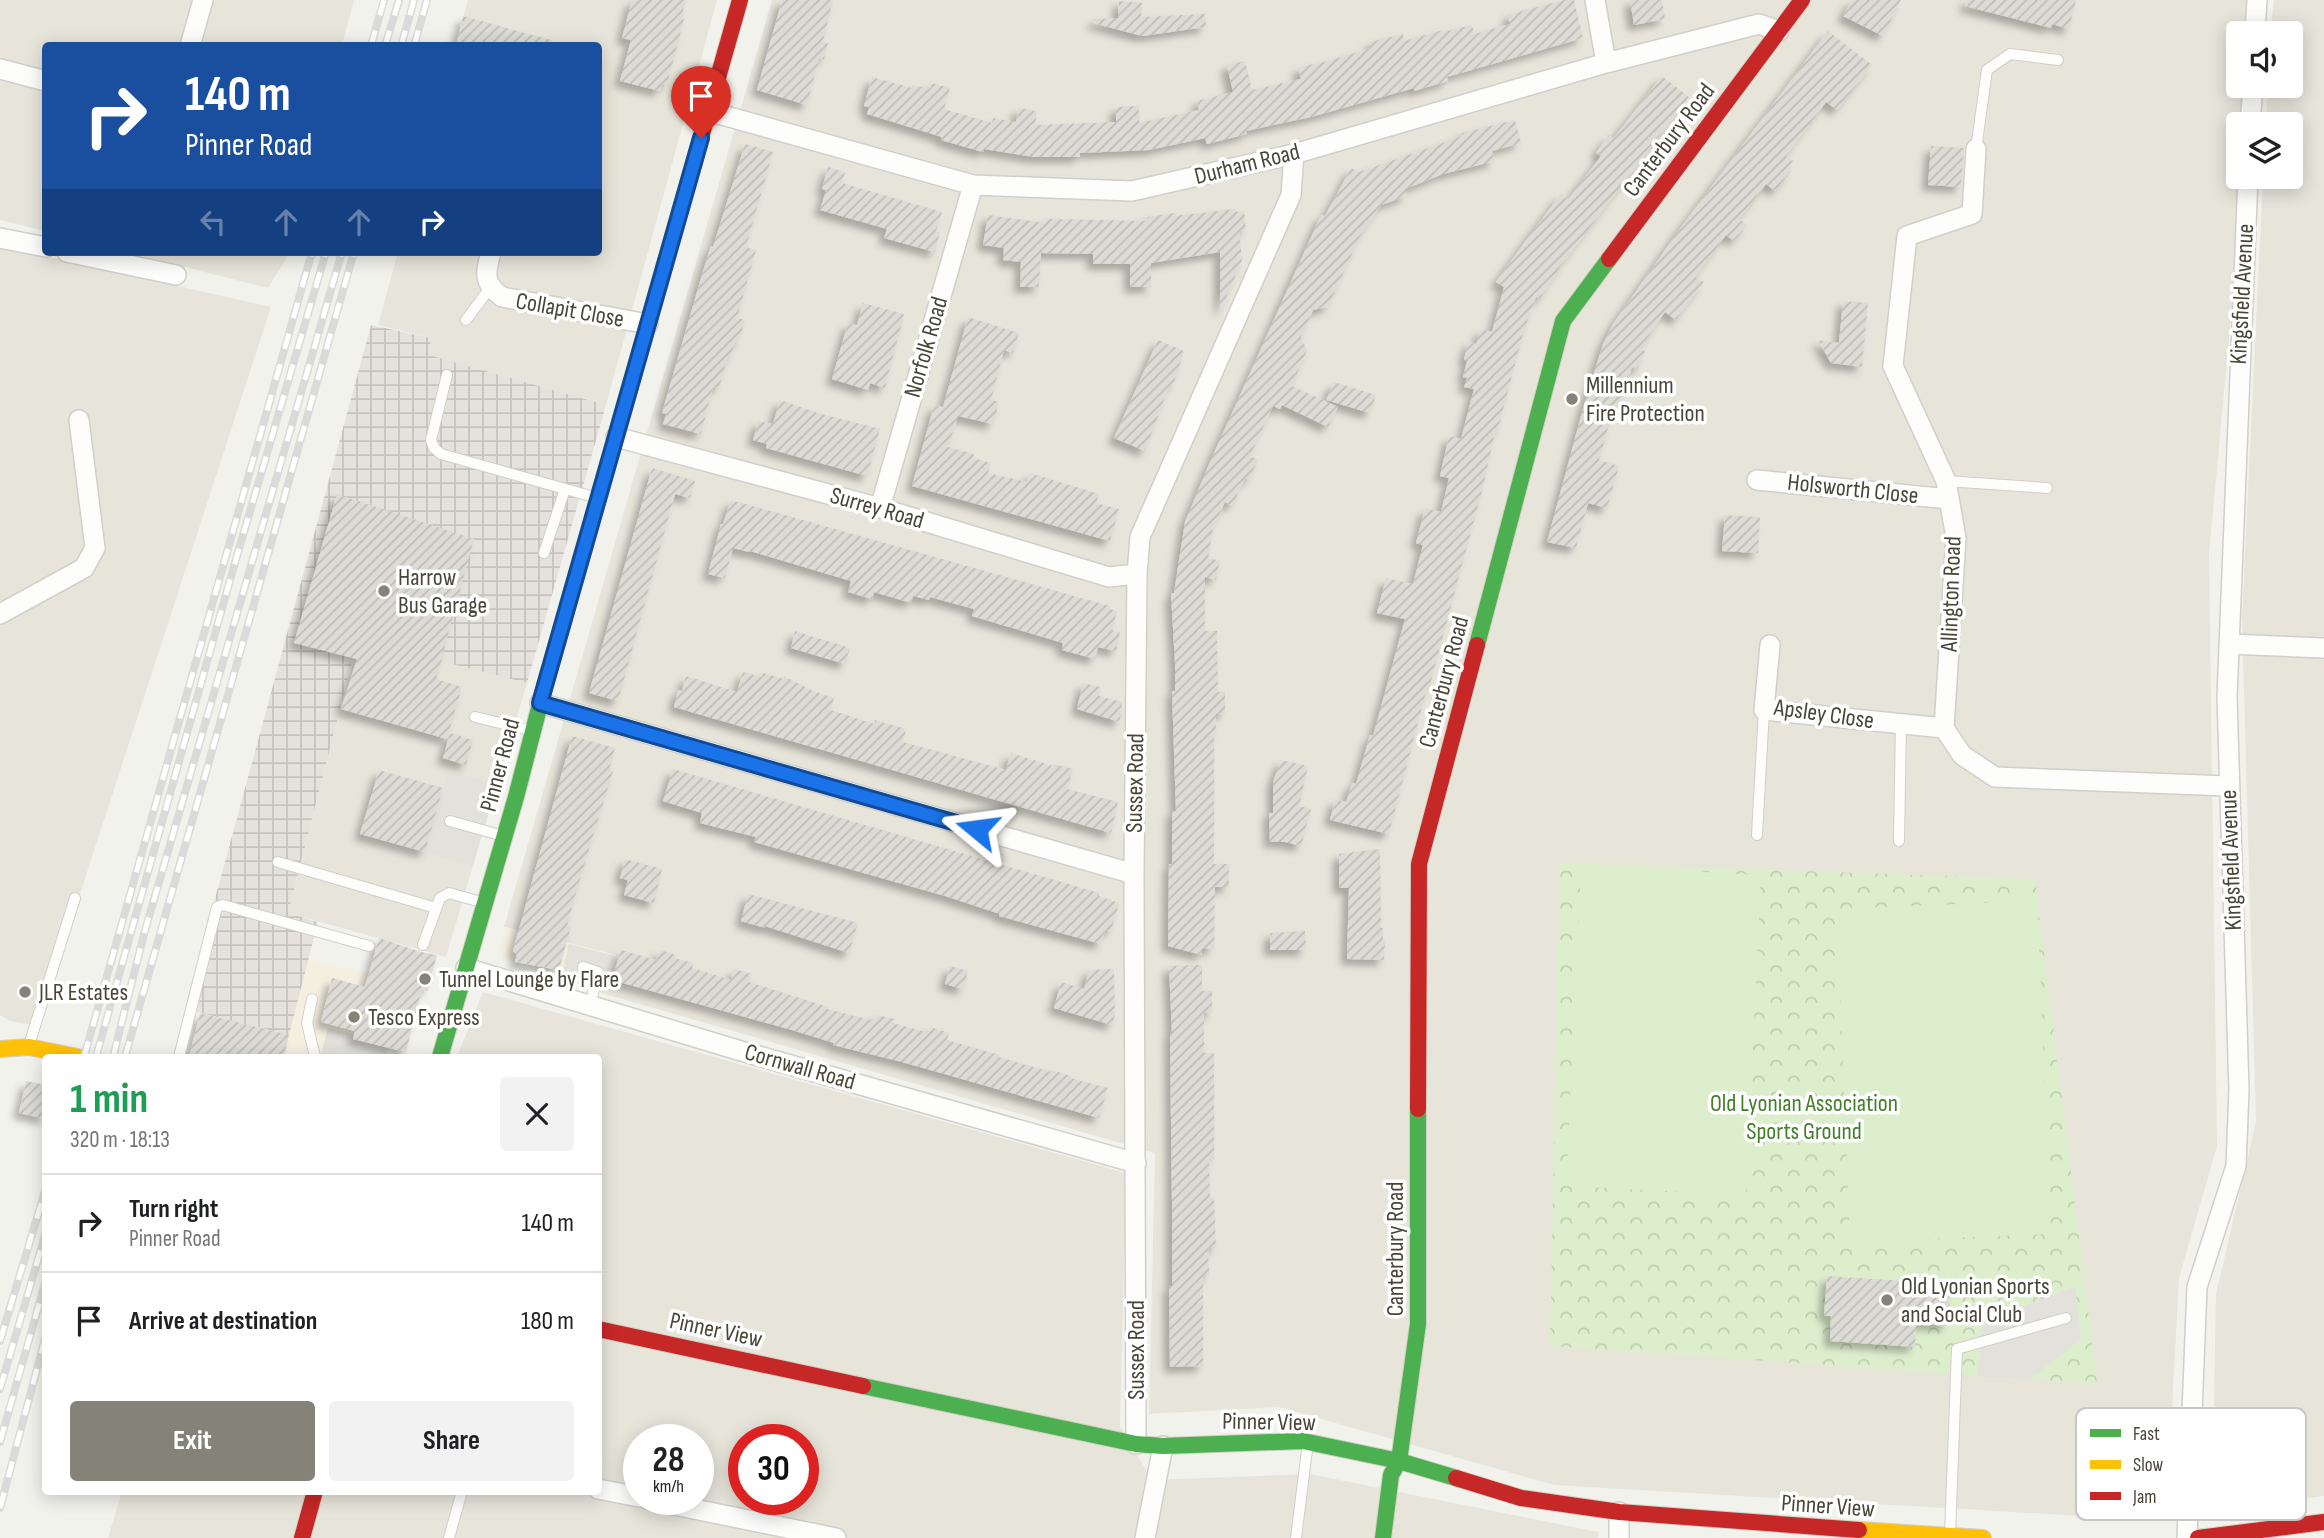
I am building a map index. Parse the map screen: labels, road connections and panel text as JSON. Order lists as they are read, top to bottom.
{
  "streets": {
    "street": [
      "Canterbury Road",
      "Durham Road",
      "Kingsfield Avenue",
      "Collapit Close",
      "Norfolk Road",
      "Holsworth Close",
      "Surrey Road",
      "Allington Road",
      "Apsley Close",
      "Pinner Road",
      "Sussex Road",
      "Cornwall Road",
      "Pinner View"
    ]
  },
  "crossings": [
    ["Canterbury Road", "Durham Road"],
    ["Canterbury Road", "Pinner View"],
    ["Durham Road", "Norfolk Road"],
    ["Durham Road", "Pinner Road"],
    ["Durham Road", "Sussex Road"],
    ["Collapit Close", "Pinner Road"],
    ["Norfolk Road", "Surrey Road"],
    ["Holsworth Close", "Allington Road"],
    ["Surrey Road", "Pinner Road"],
    ["Surrey Road", "Sussex Road"],
    ["Allington Road", "Apsley Close"],
    ["Pinner Road", "Cornwall Road"],
    ["Sussex Road", "Cornwall Road"],
    ["Sussex Road", "Pinner View"]
  ],
  "parks": ["Old Lyonian Association Sports Ground"],
  "places": [
    "Millennium Fire Protection",
    "Harrow Bus Garage",
    "Tunnel Lounge by Flare",
    "JLR Estates",
    "Tesco Express",
    "Old Lyonian Sports and Social Club"
  ],
  "legend": ["Fast", "Slow", "Jam"],
  "page": {
    "turn": ["140 m", "Pinner Road"],
    "heading": ["1 min", "320 m · 18:13"],
    "list": [
      {
        "name": "Turn right",
        "note": "Pinner Road",
        "value": "140 m"
      },
      {
        "name": "Arrive at destination",
        "value": "180 m"
      }
    ],
    "buttons": ["Exit", "Share"],
    "speed": "28 km/h",
    "limit": "30"
  }
}
